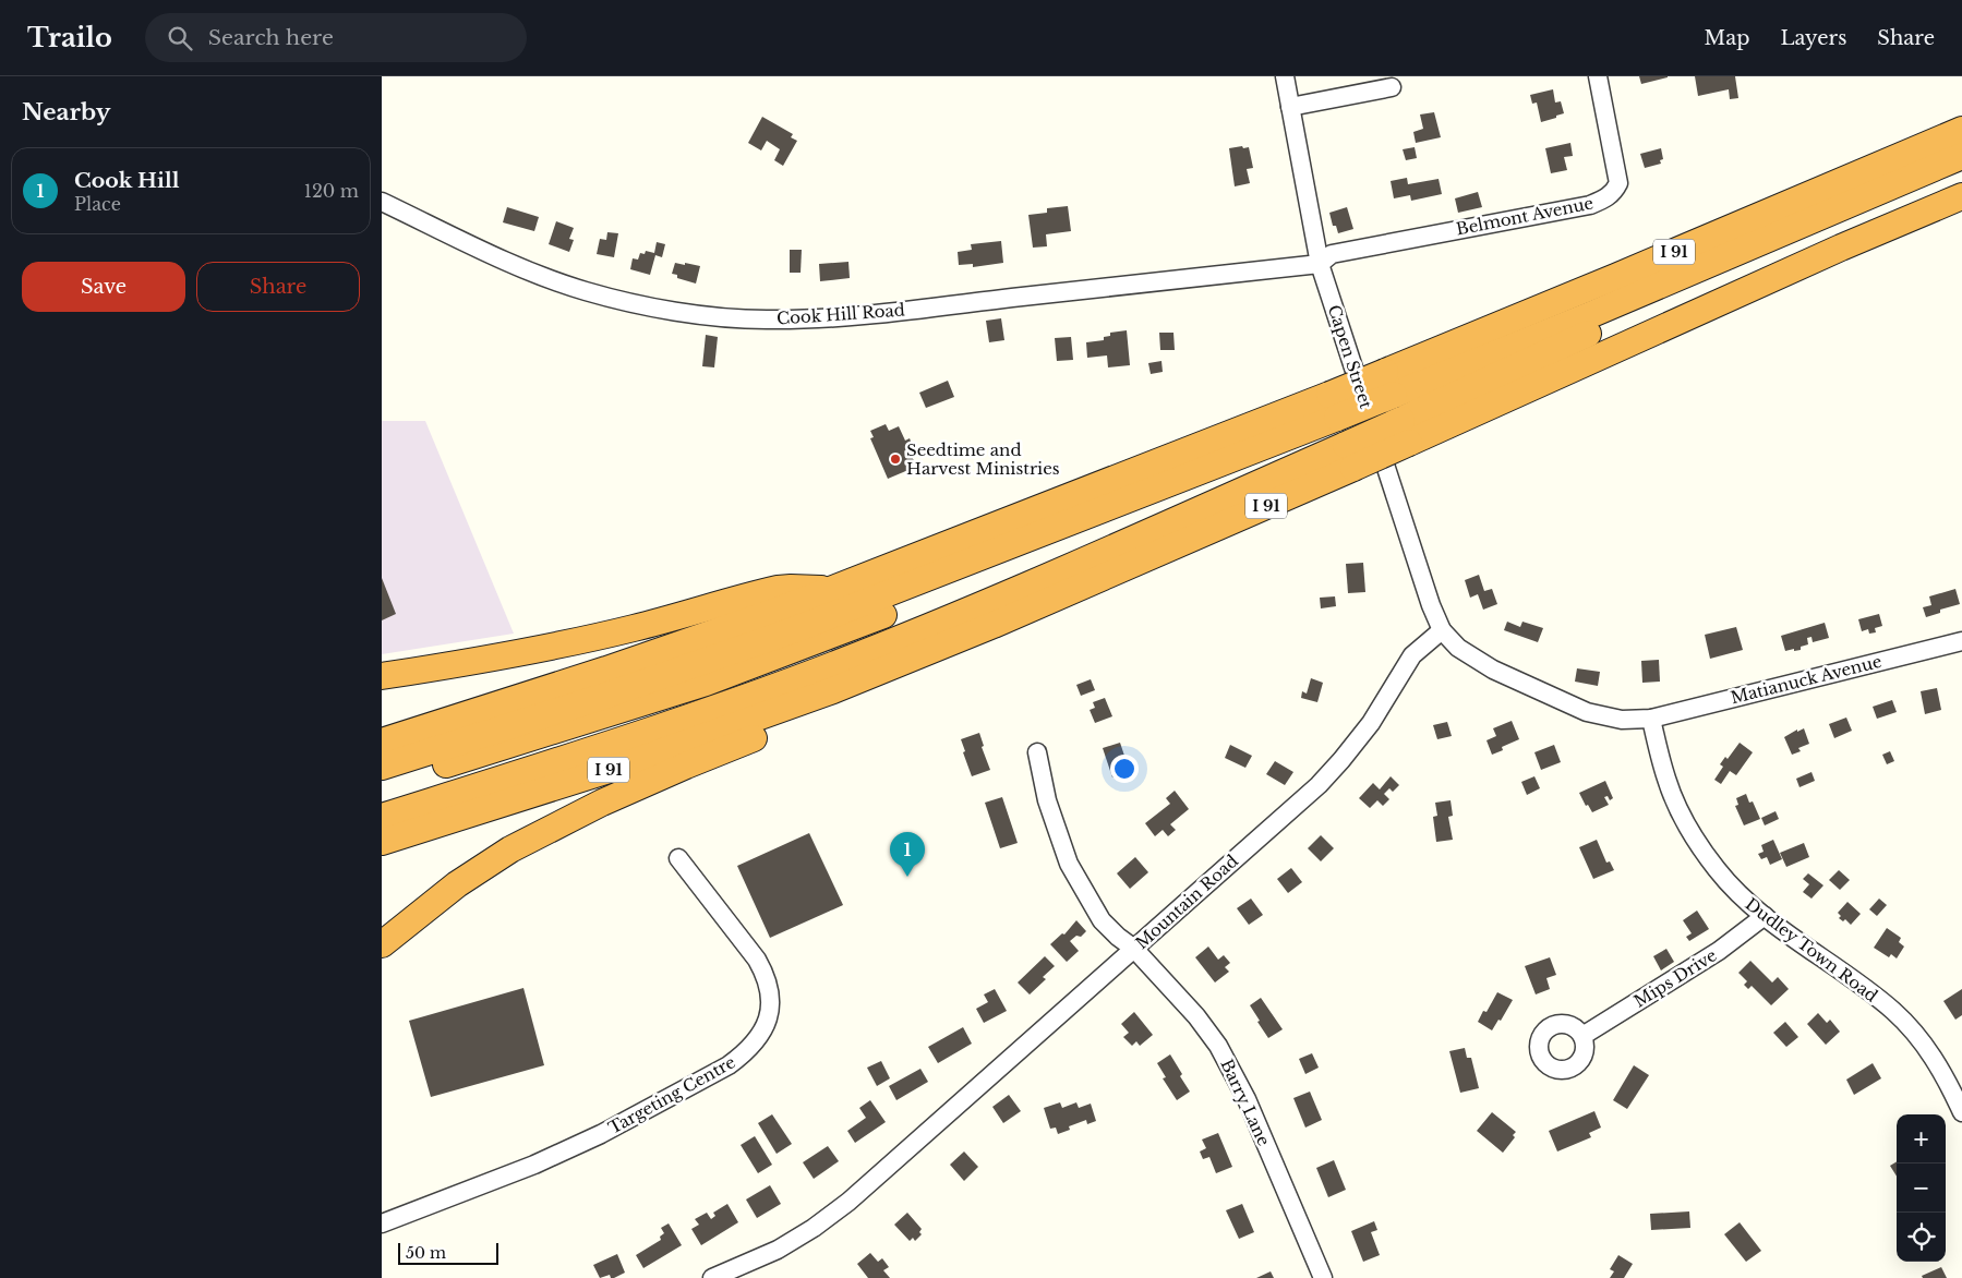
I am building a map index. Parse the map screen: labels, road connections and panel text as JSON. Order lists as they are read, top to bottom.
{
  "streets": {
    "highway": ["I 91"],
    "street": [
      "Belmont Avenue",
      "Cook Hill Road",
      "Capen Street",
      "Matianuck Avenue",
      "Mountain Road",
      "Dudley Town Road",
      "Mips Drive",
      "Targeting Centre",
      "Barry Lane"
    ]
  },
  "crossings": [
    ["Belmont Avenue", "Cook Hill Road"],
    ["Belmont Avenue", "Capen Street"],
    ["Cook Hill Road", "Capen Street"],
    ["Capen Street", "Mountain Road"],
    ["Matianuck Avenue", "Dudley Town Road"],
    ["Mountain Road", "Barry Lane"],
    ["Dudley Town Road", "Mips Drive"]
  ],
  "places": ["Seedtime and Harvest Ministries"],
  "scale_bar": "50 m",
  "page": {
    "header": "Trailo",
    "search": "Search here",
    "nav": ["Map", "Layers", "Share"],
    "heading": "Nearby",
    "list": [
      {
        "mark": "1",
        "name": "Cook Hill",
        "note": "Place",
        "value": "120 m"
      }
    ],
    "buttons": ["Save", "Share"],
    "pins": "1",
    "map_buttons": ["+", "−"],
    "scale": "50 m"
  }
}
